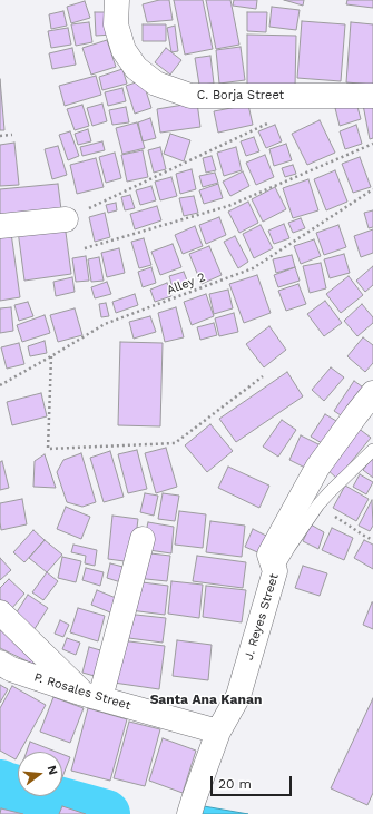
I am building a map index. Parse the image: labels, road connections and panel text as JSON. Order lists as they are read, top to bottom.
{
  "streets": {
    "street": ["C. Borja Street", "J. Reyes Street", "P. Rosales Street"],
    "path": ["Alley 2"]
  },
  "crossings": [
    ["J. Reyes Street", "P. Rosales Street"]
  ],
  "districts": ["Santa Ana Kanan"],
  "scale_bar": "20 m",
  "north": "right"
}
